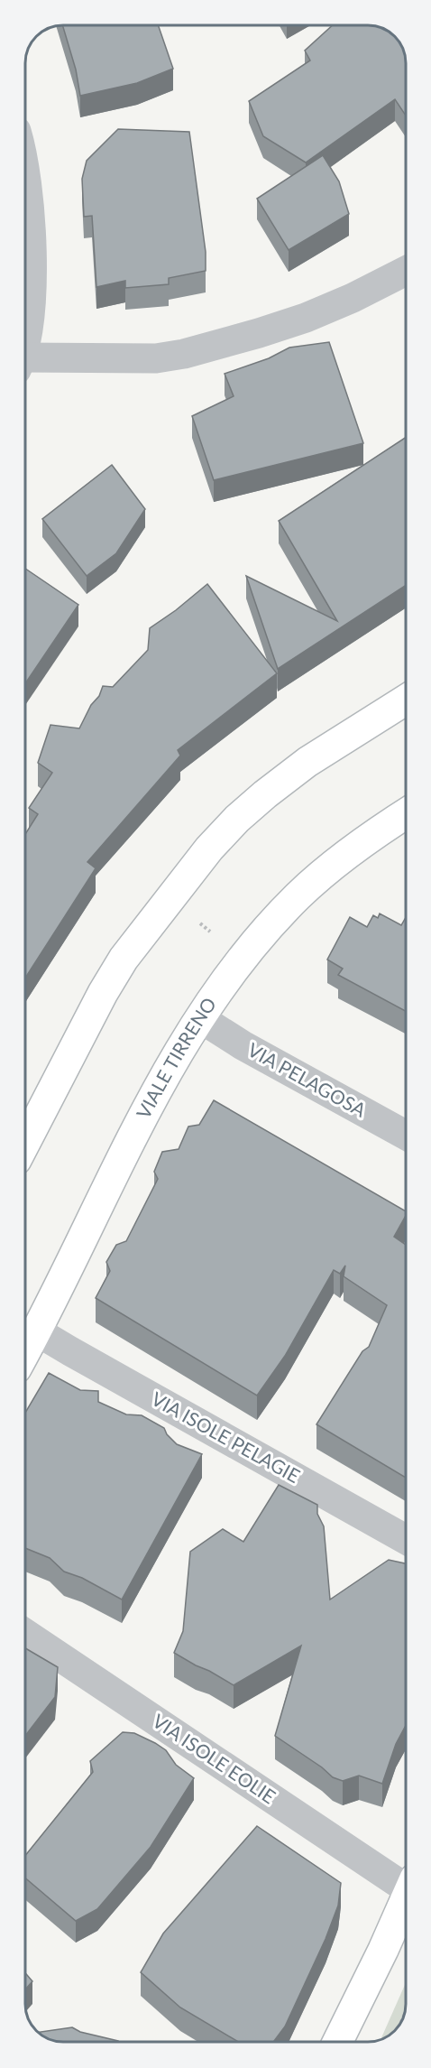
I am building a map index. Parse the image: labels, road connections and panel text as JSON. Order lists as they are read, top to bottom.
{
  "streets": {
    "street": [
      "VIALE TIRRENO",
      "VIA PELAGOSA",
      "VIA ISOLE PELAGIE",
      "VIA ISOLE EOLIE"
    ]
  },
  "crossings": [
    ["VIALE TIRRENO", "VIA PELAGOSA"],
    ["VIALE TIRRENO", "VIA ISOLE PELAGIE"]
  ]
}
